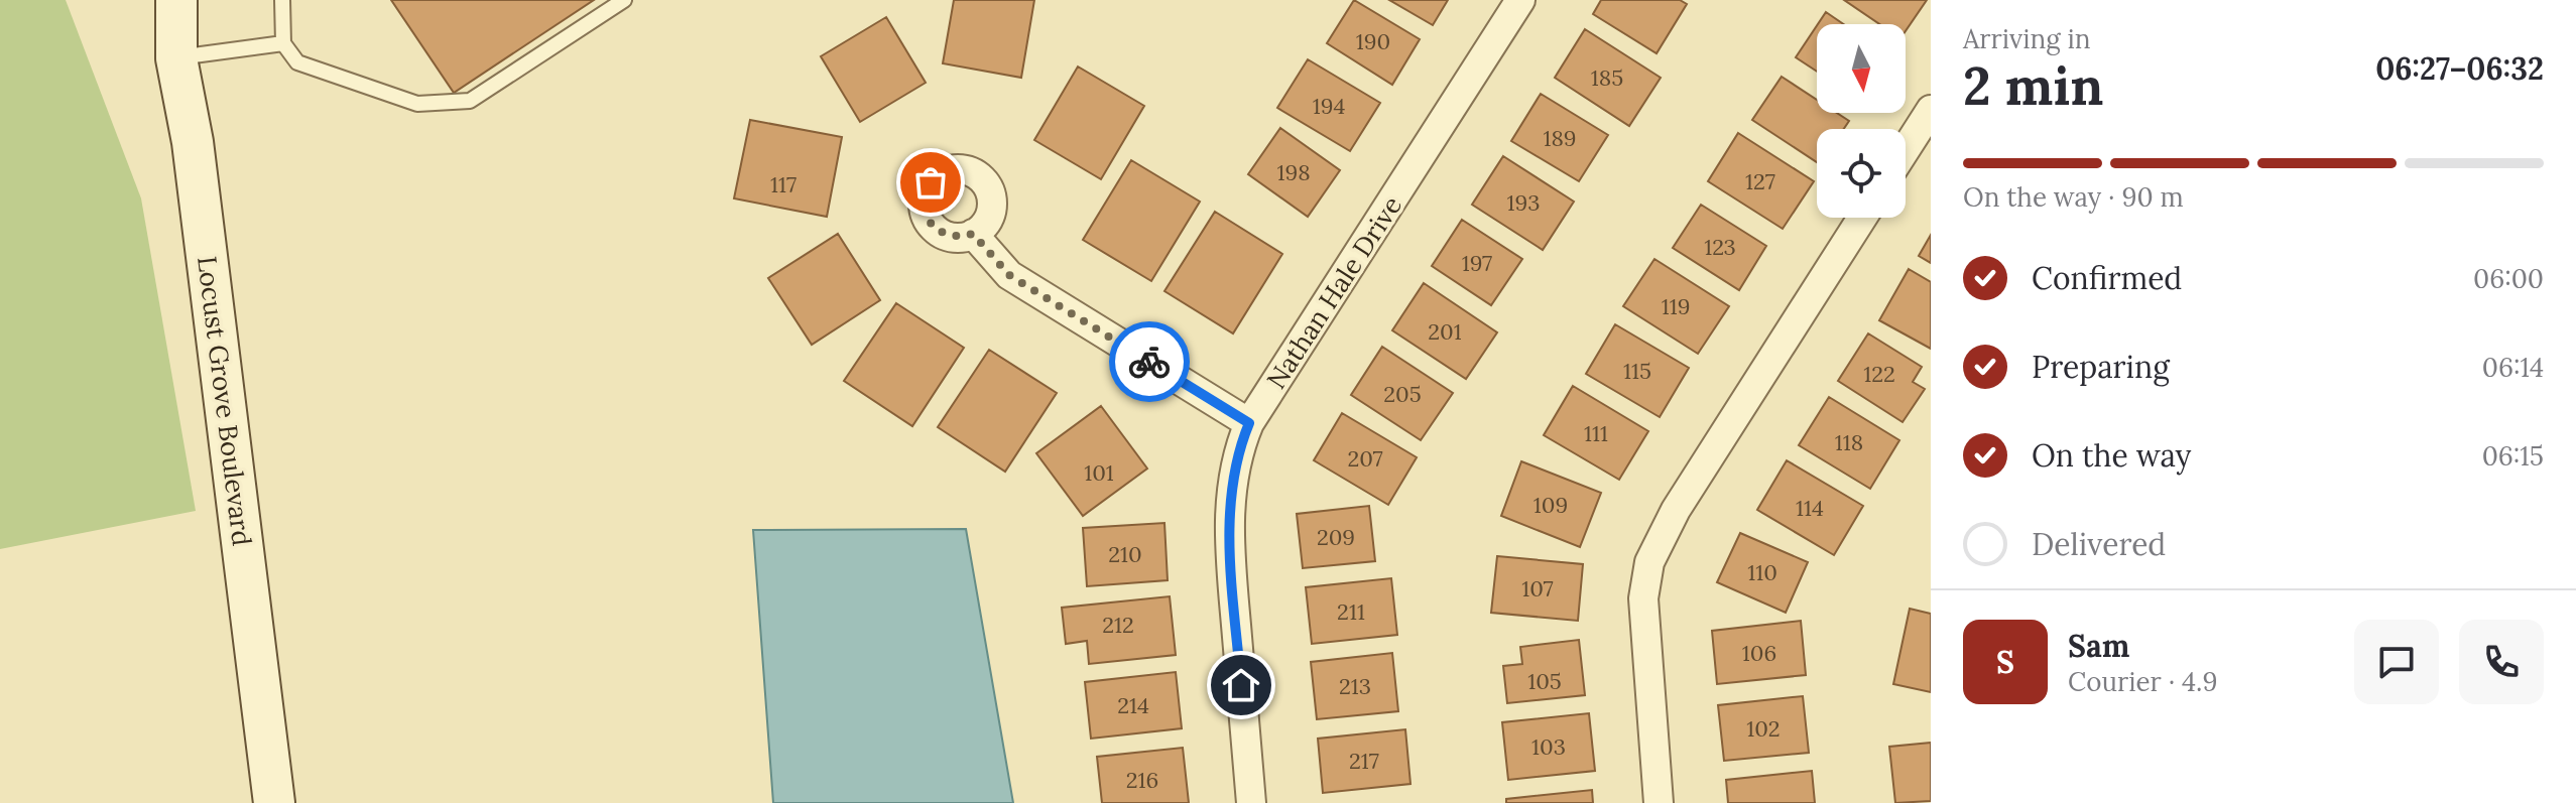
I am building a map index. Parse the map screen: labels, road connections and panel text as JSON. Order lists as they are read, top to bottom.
{
  "streets": {
    "street": ["Nathan Hale Drive", "Locust Grove Boulevard"]
  },
  "house_numbers": [
    "190",
    "185",
    "194",
    "189",
    "198",
    "127",
    "117",
    "193",
    "123",
    "197",
    "119",
    "201",
    "115",
    "122",
    "205",
    "111",
    "118",
    "207",
    "101",
    "109",
    "114",
    "209",
    "210",
    "110",
    "107",
    "211",
    "212",
    "106",
    "105",
    "213",
    "214",
    "102",
    "103",
    "217",
    "216"
  ],
  "north": "bottom",
  "page": {
    "heading": ["2 min", "Arriving in", "06:27–06:32"],
    "panel": ["Sam", "Courier · 4.9"],
    "bar": "On the way · 90 m",
    "list": [
      ["Confirmed", "06:00"],
      ["Preparing", "06:14"],
      ["On the way", "06:15"],
      "Delivered"
    ],
    "round": "S"
  }
}
